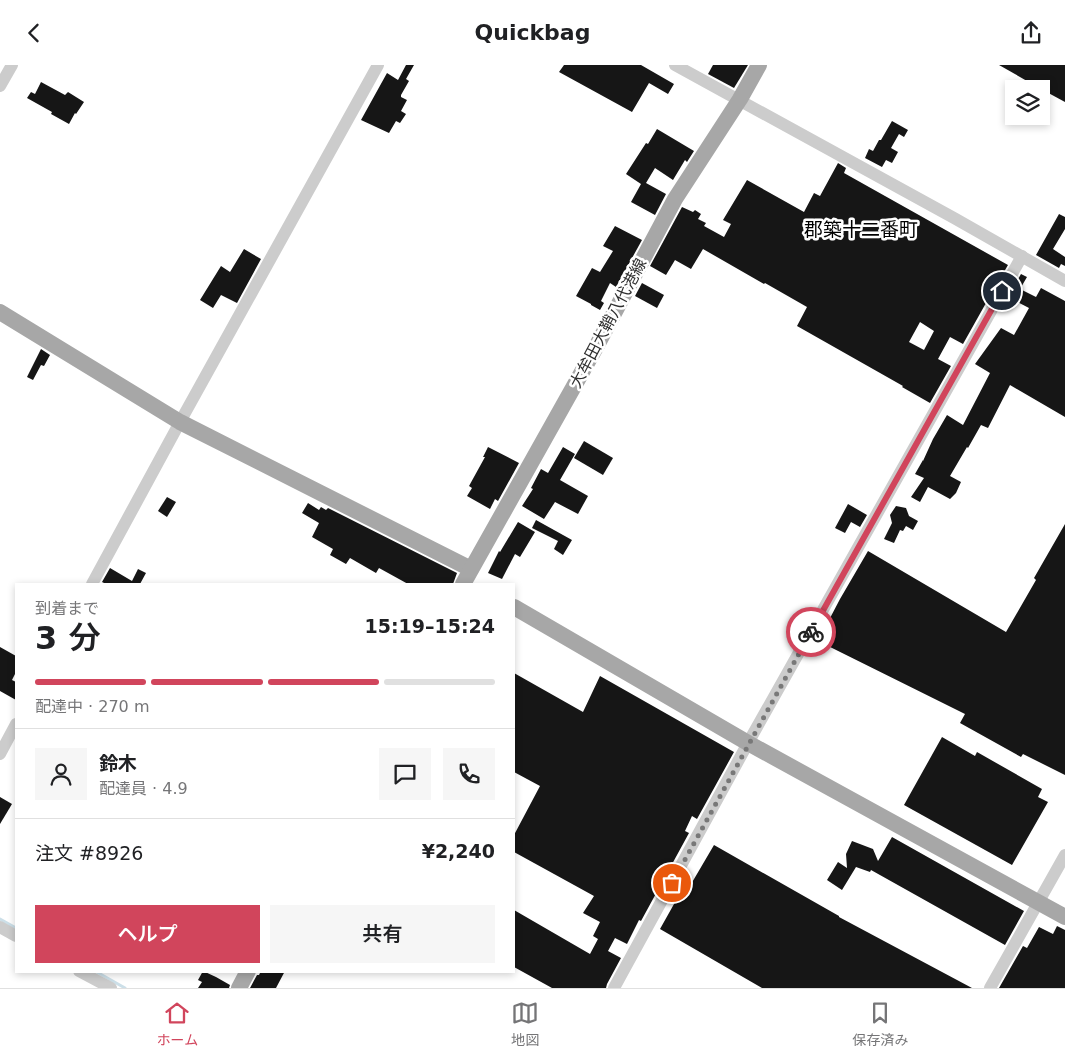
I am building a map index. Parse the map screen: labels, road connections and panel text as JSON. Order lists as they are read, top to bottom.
{
  "streets": {
    "main road": ["大牟田大鞘八代港線"]
  },
  "districts": ["郡築十二番町"],
  "page": {
    "header": "Quickbag",
    "heading": ["3 分", "到着まで", "15:19–15:24"],
    "panel": [
      "鈴木",
      "配達員 · 4.9",
      "注文 #8926",
      "¥2,240"
    ],
    "bar": "配達中 · 270 m",
    "buttons": ["ヘルプ", "共有"],
    "tabs": ["ホーム", "地図", "保存済み"]
  }
}
